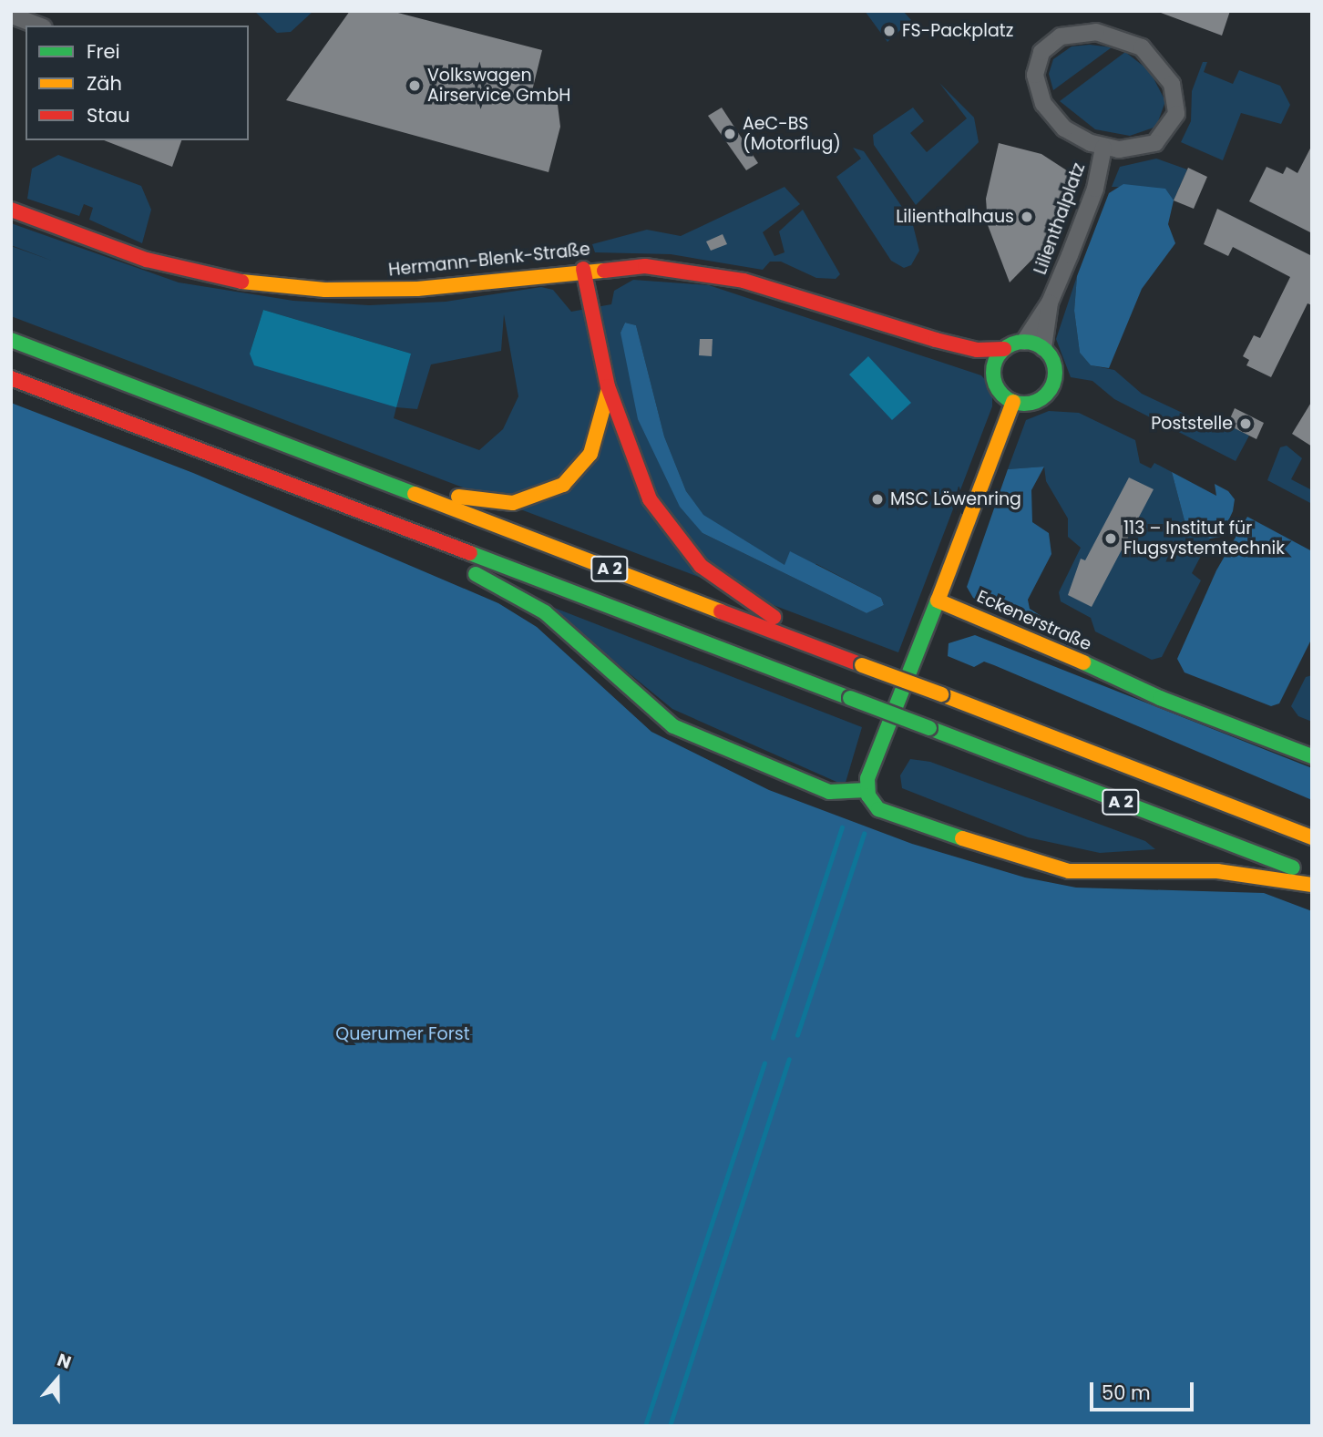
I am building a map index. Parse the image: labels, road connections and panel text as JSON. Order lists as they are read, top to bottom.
{
  "streets": {
    "main road": ["Hermann-Blenk-Straße", "A 2", "Eckenerstraße"],
    "street": ["Lilienthalplatz"]
  },
  "crossings": [
    ["Lilienthalplatz", "Hermann-Blenk-Straße"]
  ],
  "parks": ["Querumer Forst"],
  "places": [
    "FS-Packplatz",
    "Volkswagen Airservice GmbH",
    "AeC-BS (Motorflug)",
    "Lilienthalhaus",
    "Poststelle",
    "MSC Löwenring",
    "113 – Institut für Flugsystemtechnik"
  ],
  "legend": ["Frei", "Zäh", "Stau"],
  "scale_bar": "50 m",
  "north": "top"
}
